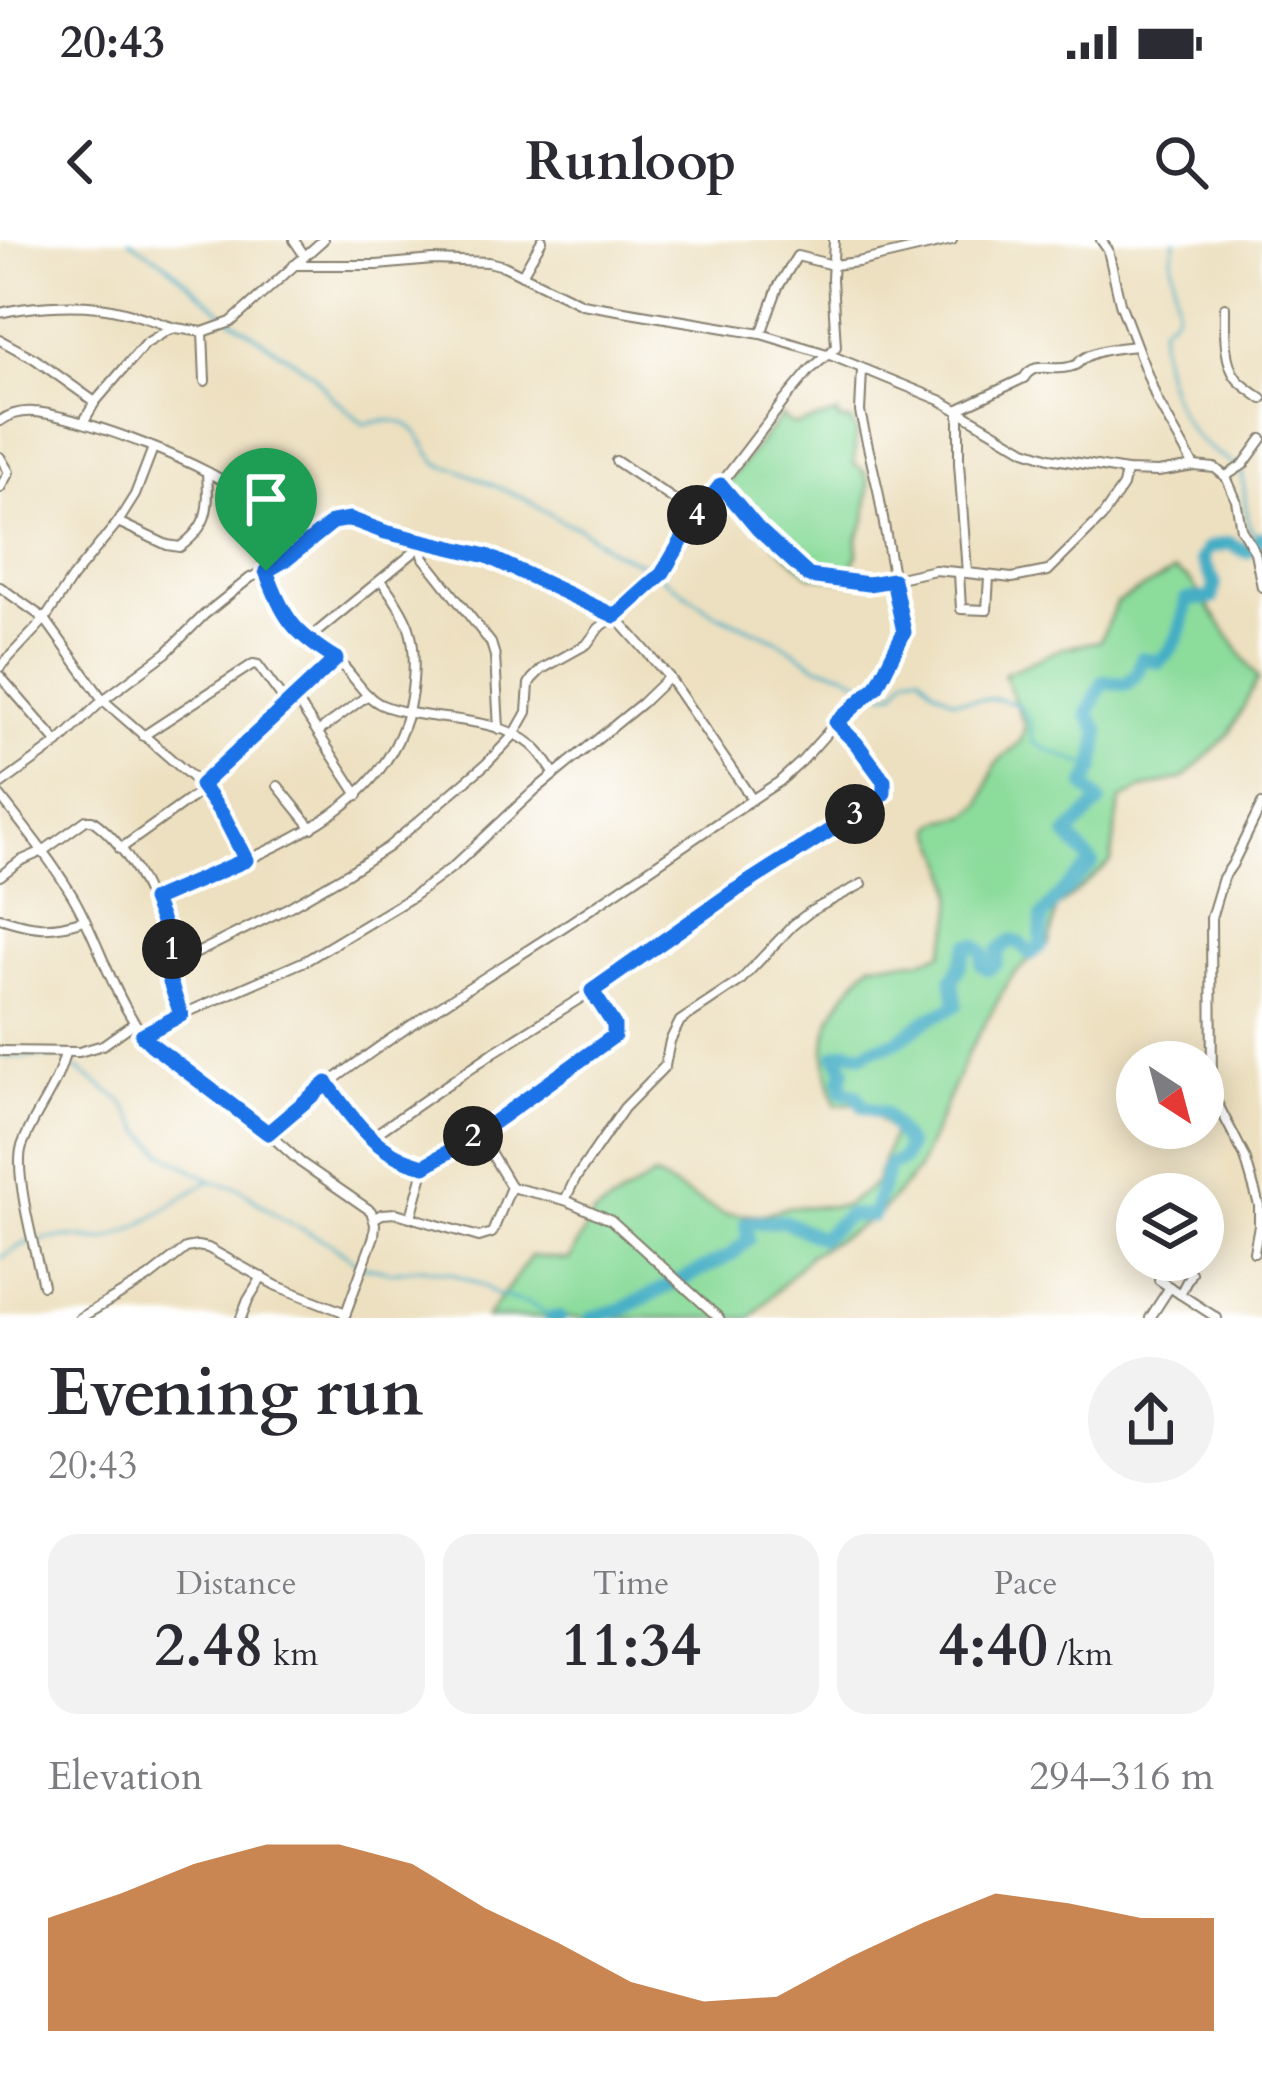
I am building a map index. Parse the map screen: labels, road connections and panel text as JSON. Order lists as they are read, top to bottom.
{
  "north": "bottom right",
  "page": {
    "status": "20:43",
    "header": "Runloop",
    "pins": [
      "4",
      "3",
      "1",
      "2"
    ],
    "heading": ["Evening run", "20:43"],
    "stats": [
      ["Distance", "2.48 km"],
      ["Time", "11:34"],
      ["Pace", "4:40 /km"]
    ],
    "chart": ["Elevation", "294–316 m"]
  }
}
